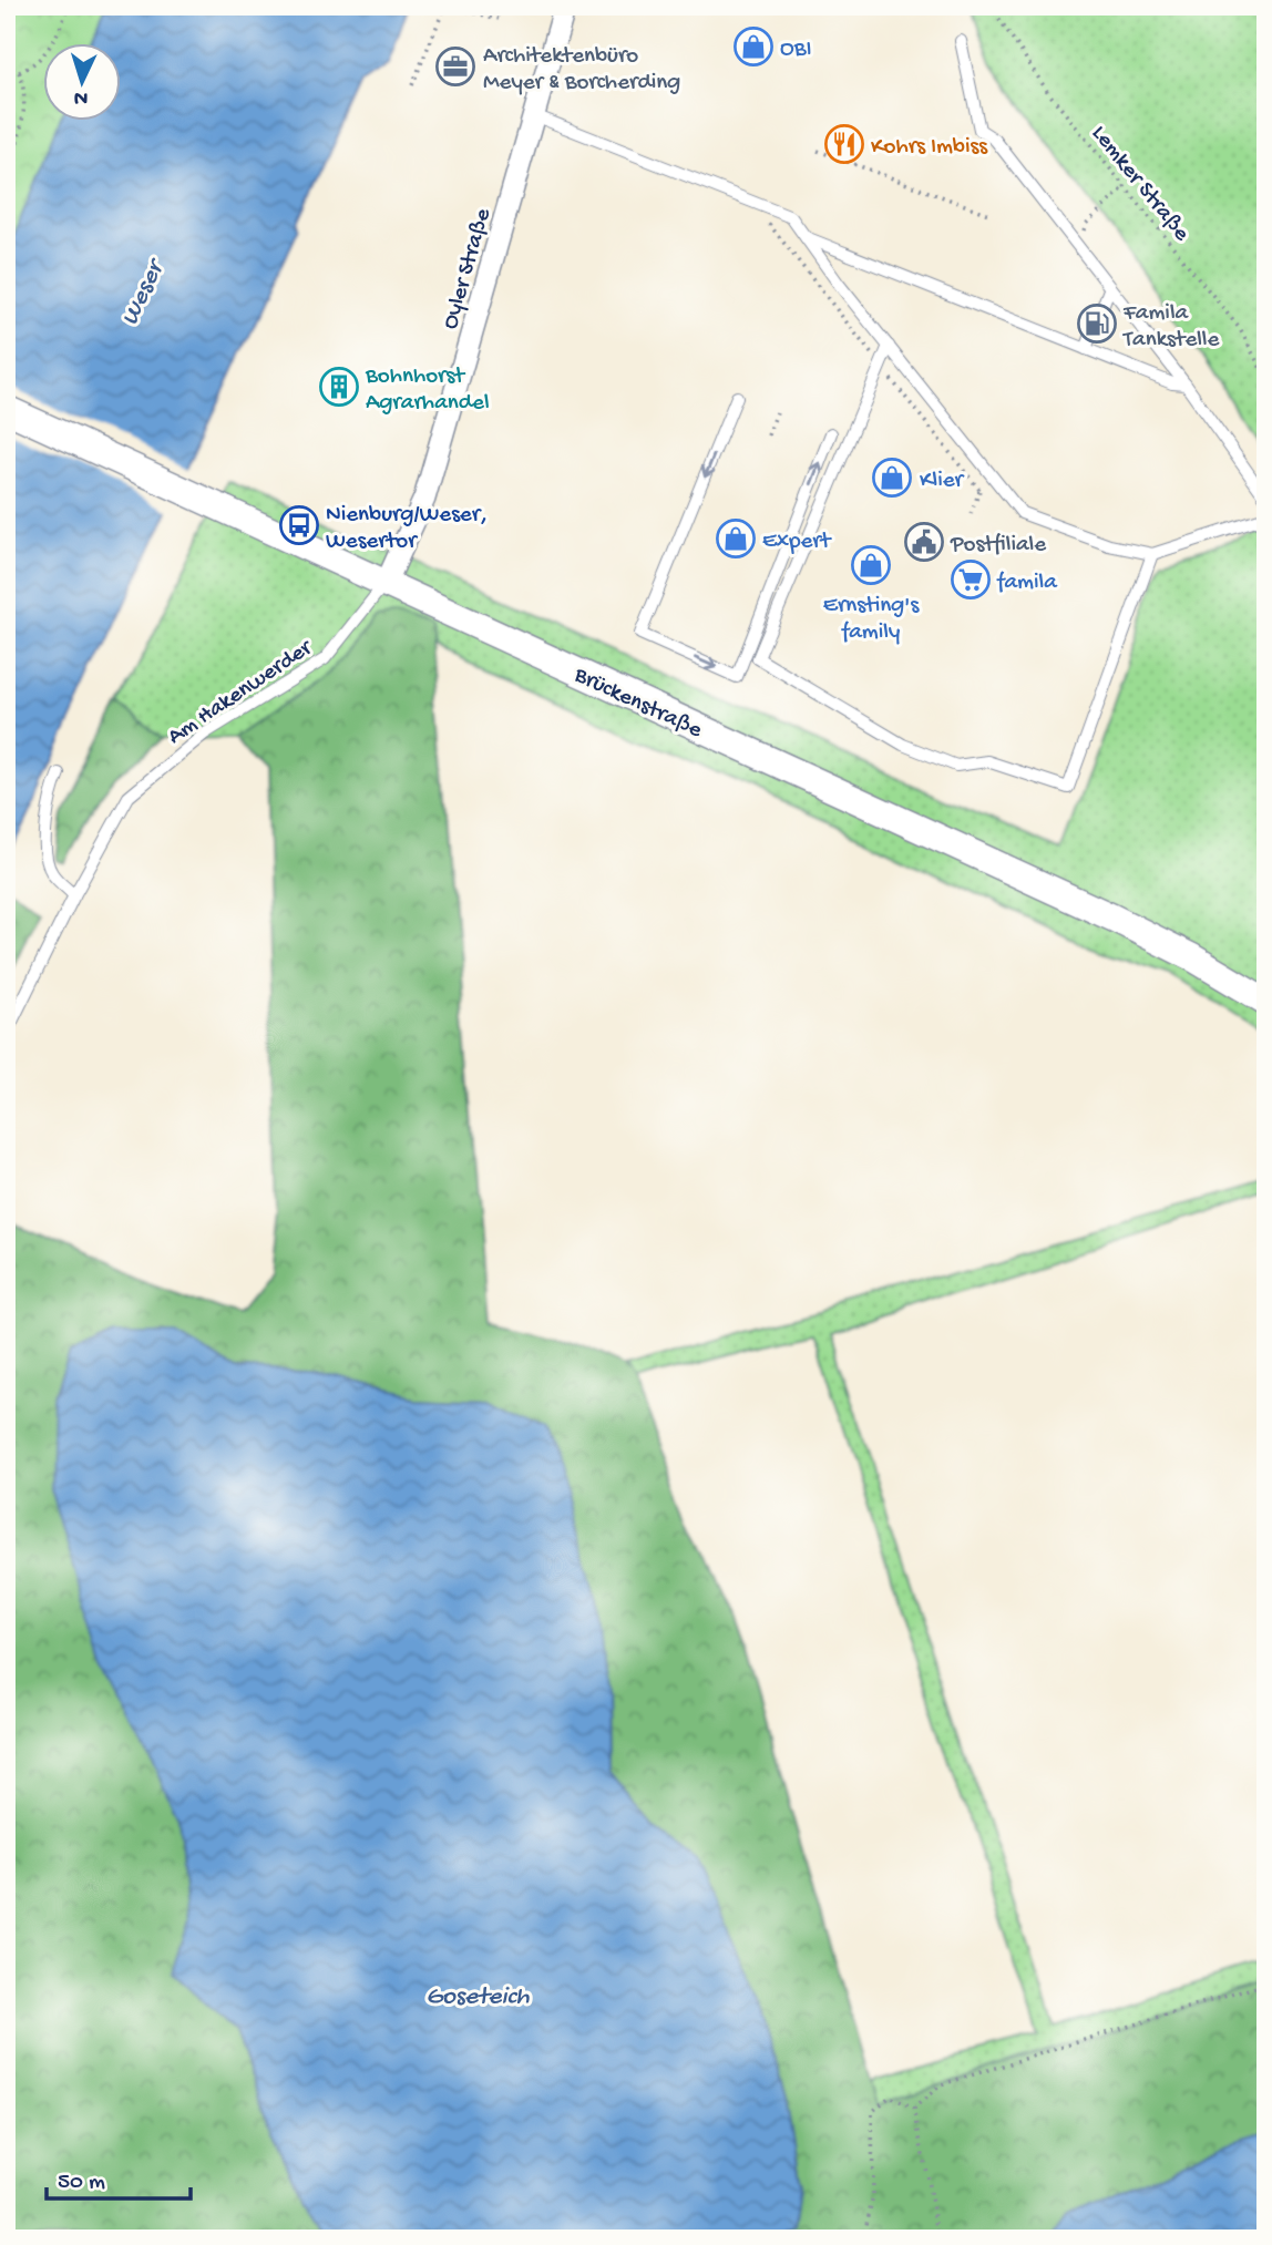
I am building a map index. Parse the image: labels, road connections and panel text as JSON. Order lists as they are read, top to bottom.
{
  "streets": {
    "street": ["Oyler Straße", "Brückenstraße"],
    "lane": ["Am Hakenwerder"],
    "path": ["Lemker Straße"]
  },
  "crossings": [
    ["Oyler Straße", "Am Hakenwerder"],
    ["Oyler Straße", "Brückenstraße"],
    ["Am Hakenwerder", "Brückenstraße"]
  ],
  "water": ["Weser", "Goseteich"],
  "places": {
    "shop": [
      "OBI",
      "Klier",
      "Expert",
      "Ernsting's family"
    ],
    "office": ["Architektenbüro Meyer & Borcherding"],
    "restaurant": ["Kohrs Imbiss"],
    "fuel station": ["Famila Tankstelle"],
    "building": ["Bohnhorst Agrarhandel"],
    "bus stop": ["Nienburg/Weser, Wesertor"],
    "public building": ["Postfiliale"],
    "supermarket": ["famila"]
  },
  "scale_bar": "50 m",
  "north": "bottom"
}
